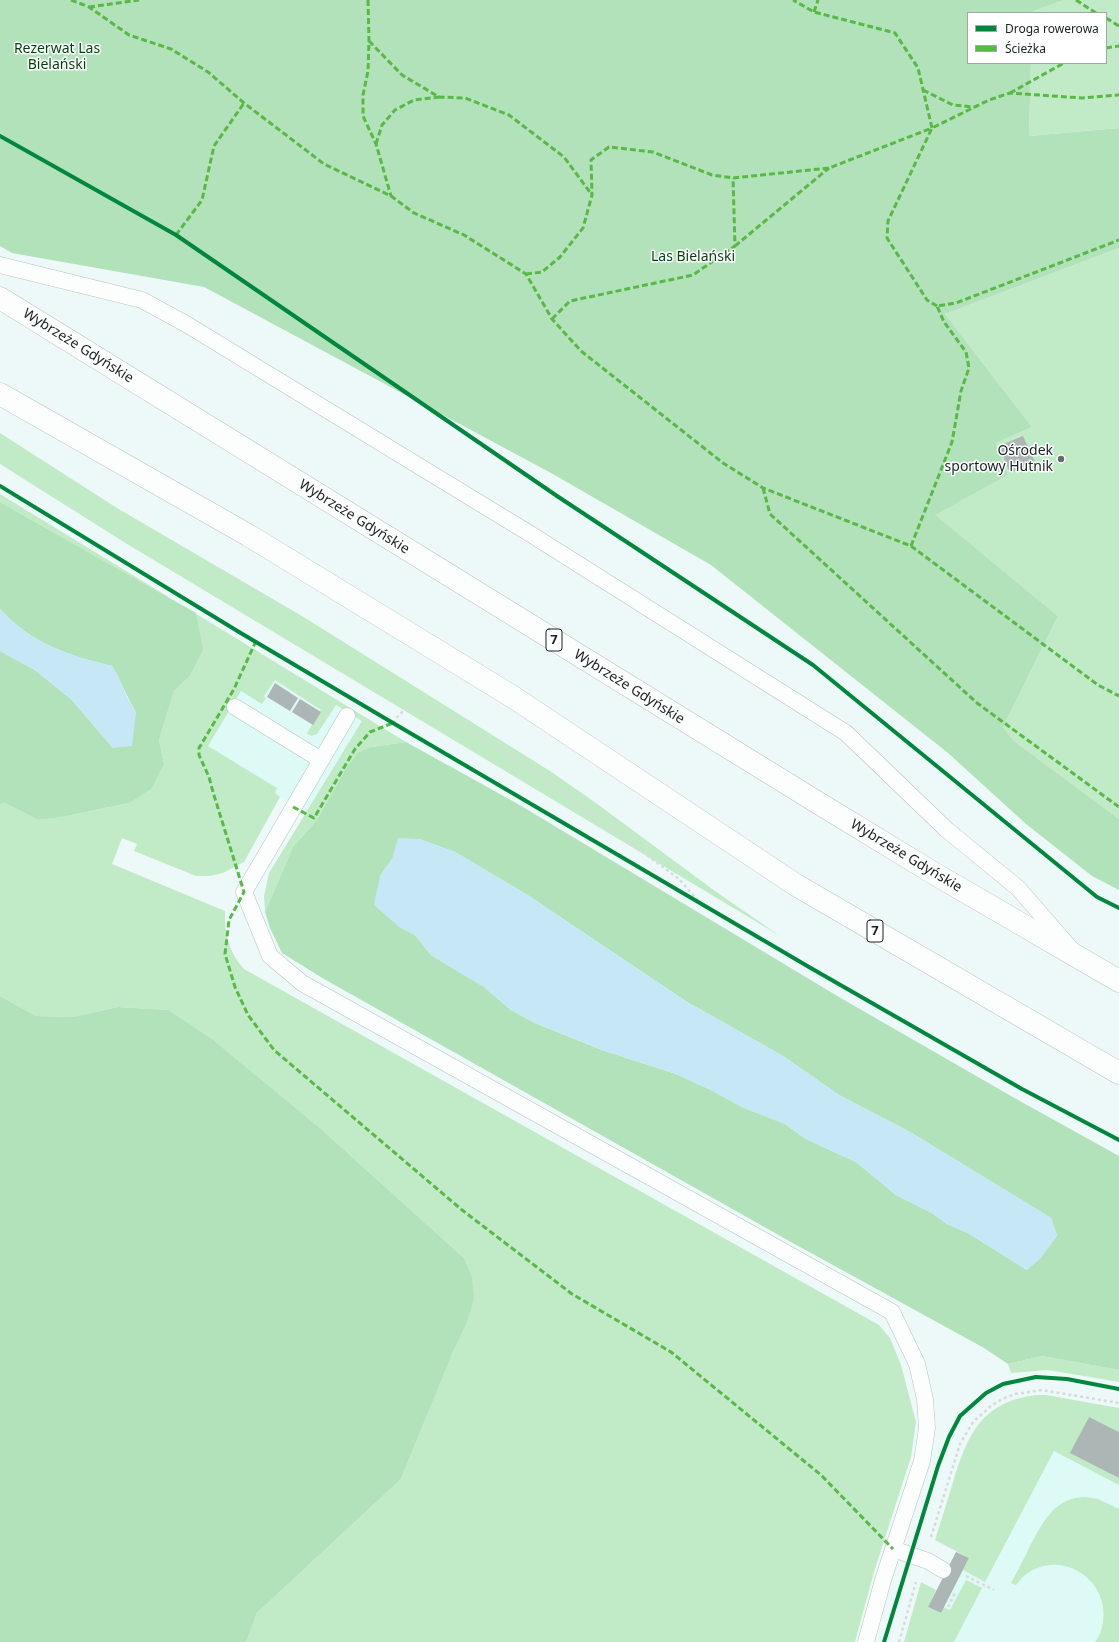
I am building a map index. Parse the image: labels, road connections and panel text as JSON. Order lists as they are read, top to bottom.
{
  "streets": {
    "highway": ["Wybrzeże Gdyńskie", "7"]
  },
  "parks": ["Rezerwat Las Bielański", "Las Bielański"],
  "places": ["Ośrodek sportowy Hutnik"],
  "legend": ["Droga rowerowa", "Ścieżka"]
}
